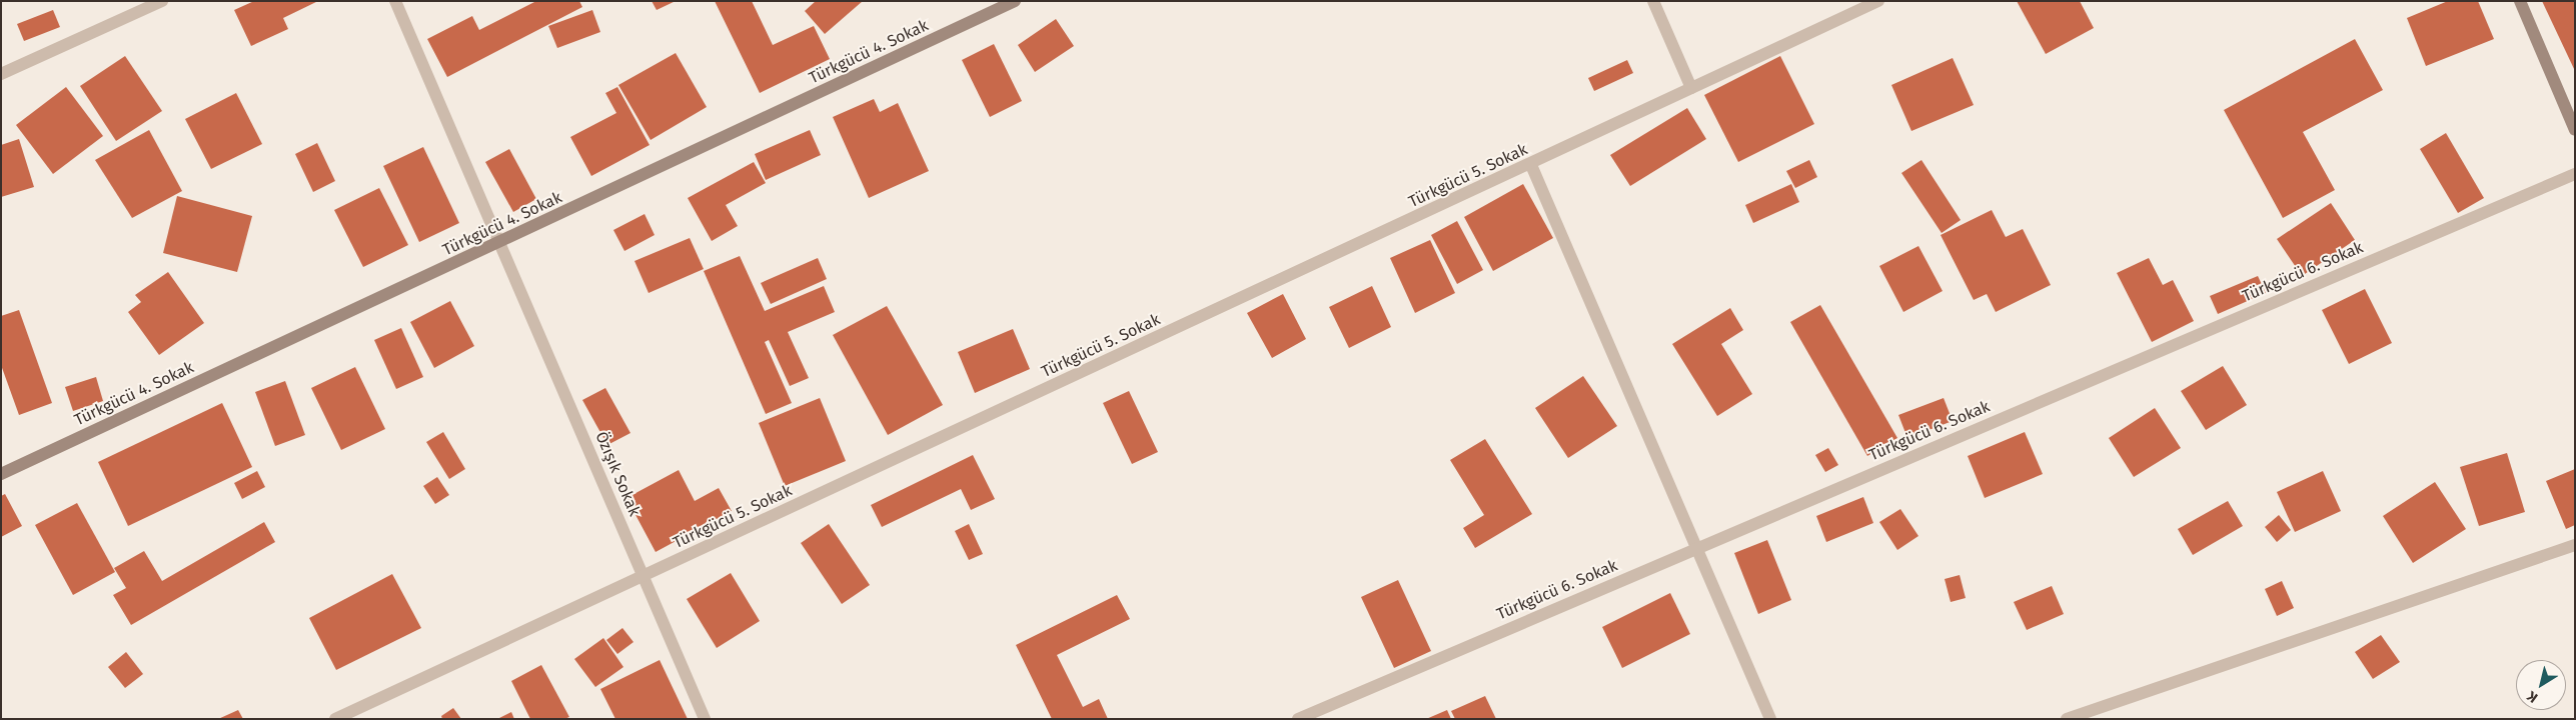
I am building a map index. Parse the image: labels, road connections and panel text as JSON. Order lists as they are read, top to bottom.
{
  "streets": {
    "main road": ["Türkgücü 4. Sokak"],
    "street": ["Türkgücü 5. Sokak", "Türkgücü 6. Sokak", "Özışık Sokak"]
  },
  "crossings": [
    ["Türkgücü 4. Sokak", "Özışık Sokak"],
    ["Türkgücü 5. Sokak", "Özışık Sokak"]
  ],
  "north": "bottom left"
}
